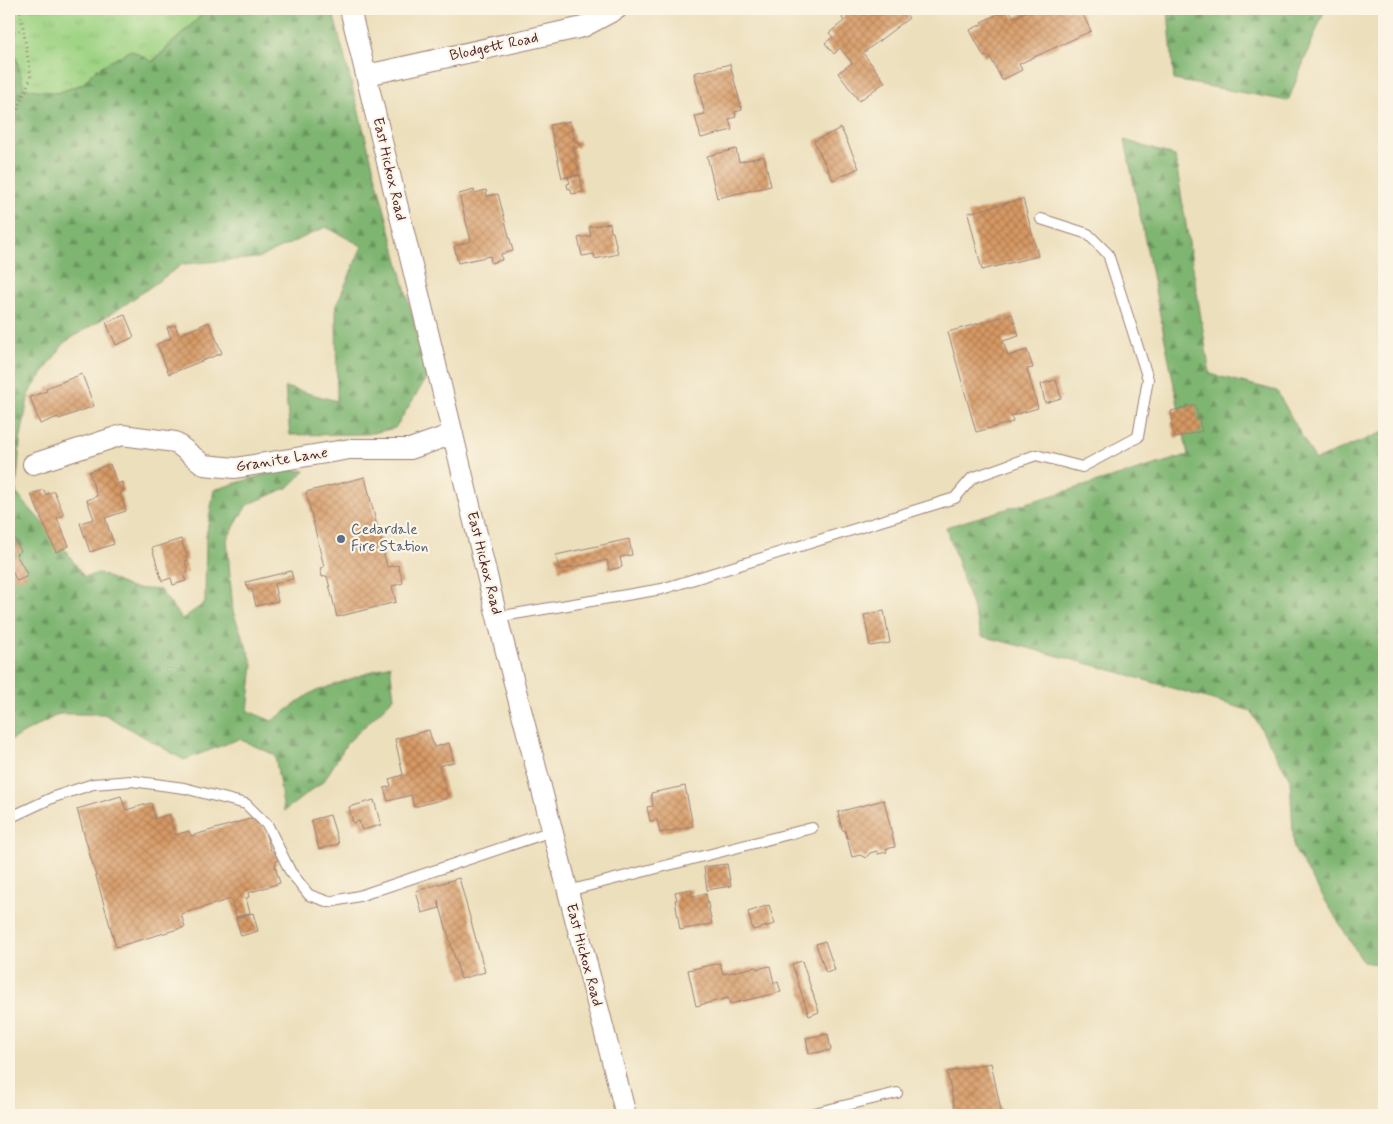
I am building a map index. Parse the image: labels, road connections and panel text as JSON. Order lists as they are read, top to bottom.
{
  "streets": {
    "street": ["Blodgett Road", "East Hickox Road", "Granite Lane"]
  },
  "crossings": [
    ["Blodgett Road", "East Hickox Road"],
    ["East Hickox Road", "Granite Lane"]
  ],
  "places": ["Cedardale Fire Station"]
}
